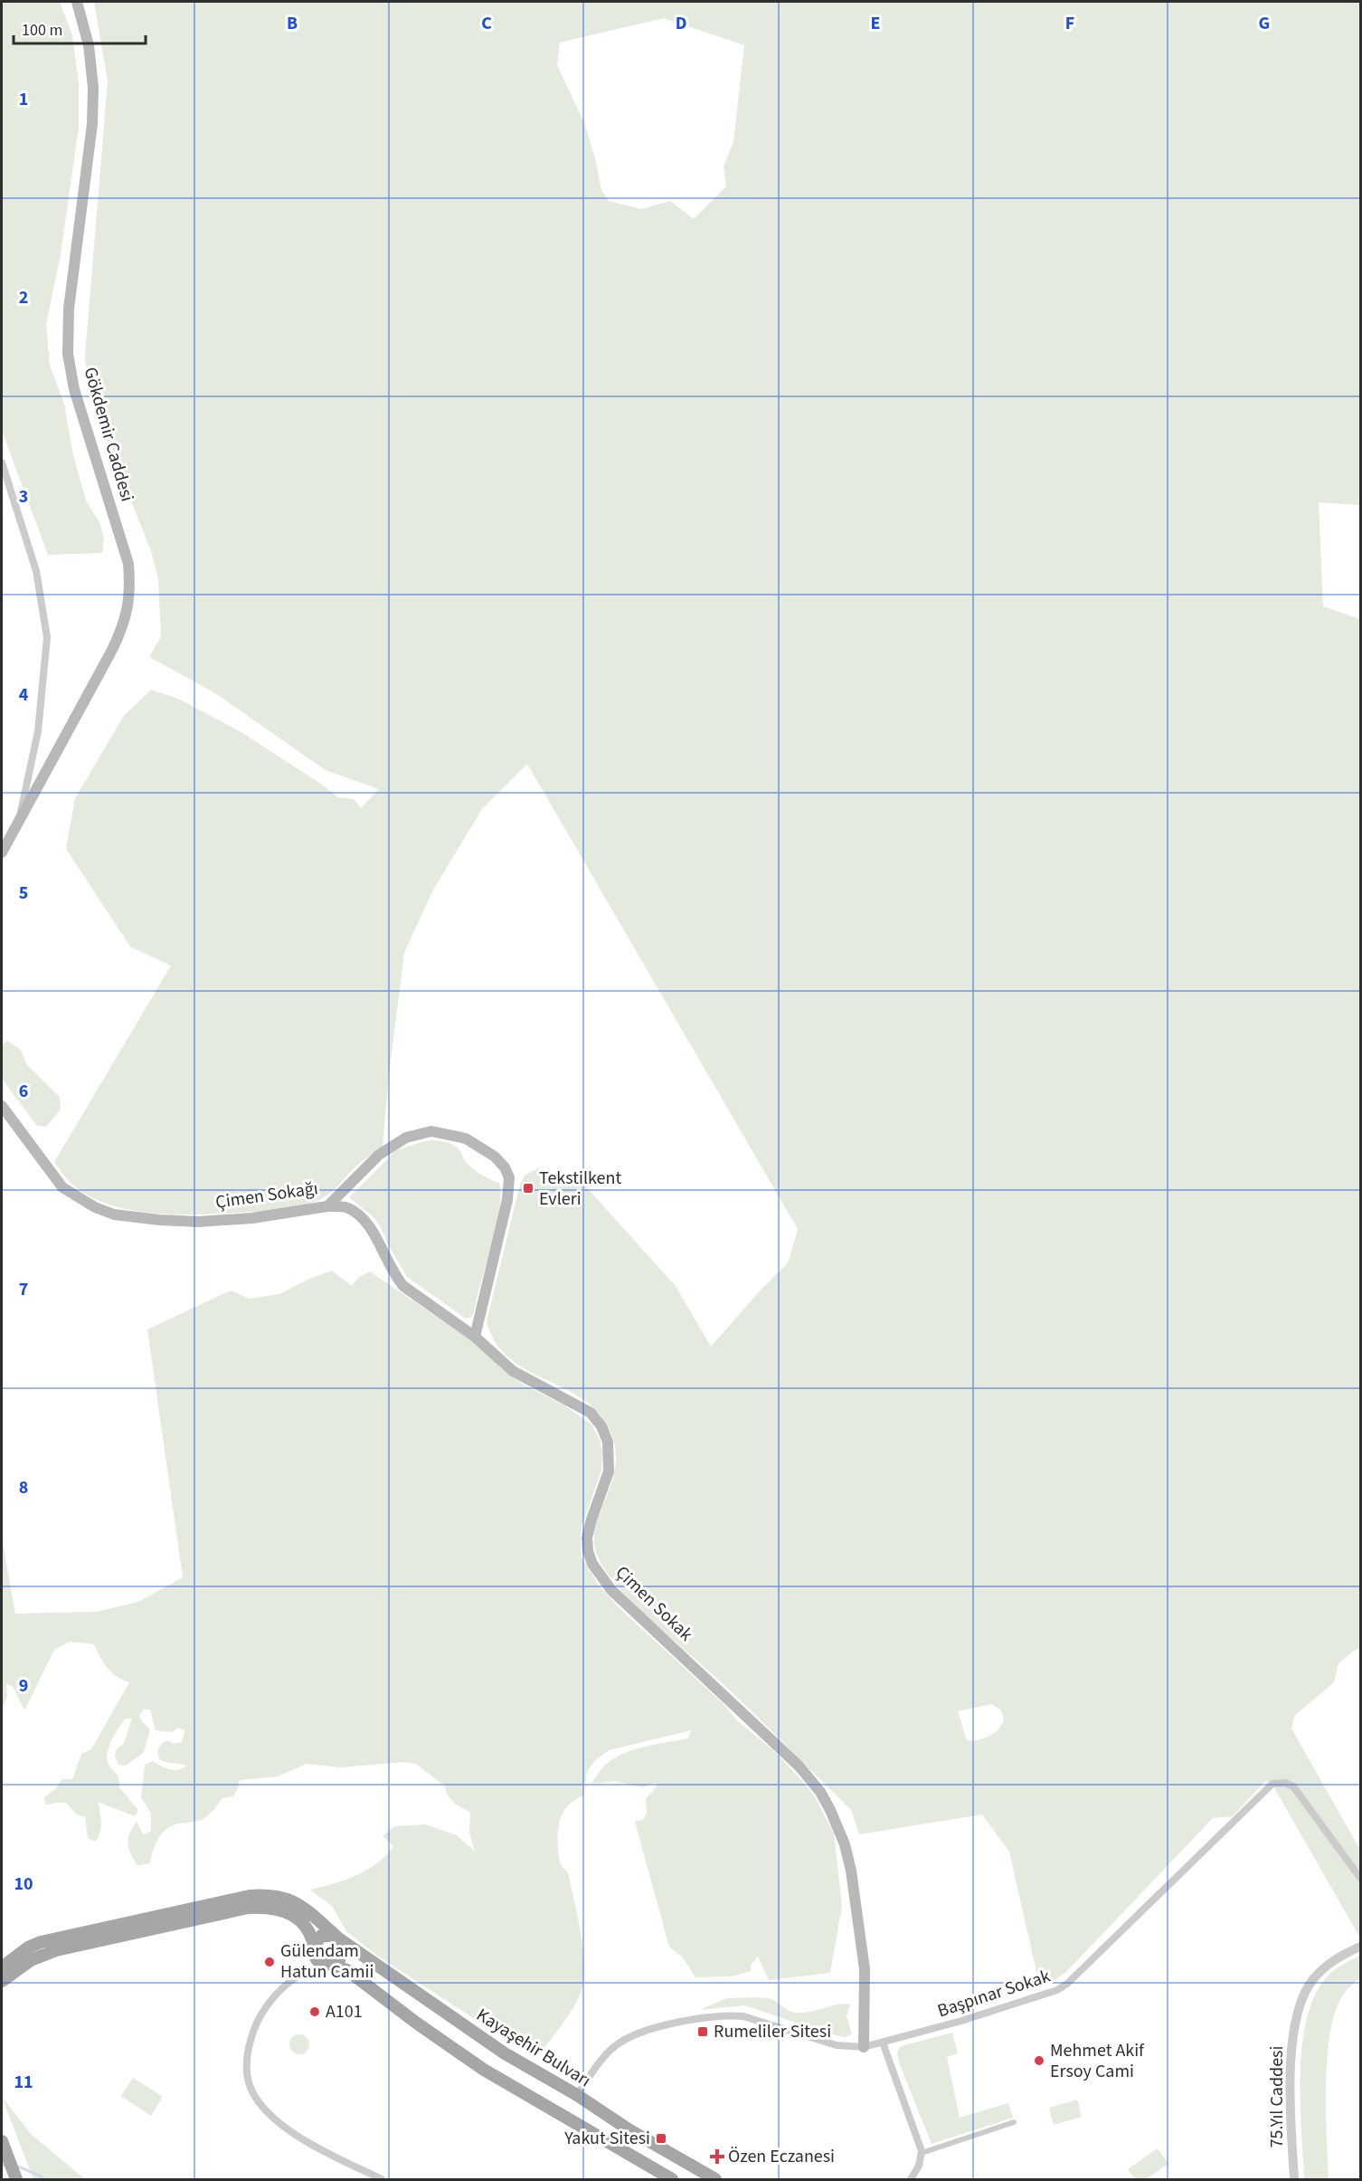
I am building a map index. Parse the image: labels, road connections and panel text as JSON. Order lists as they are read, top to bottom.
{
  "streets": {
    "main road": [
      "Gökdemir Caddesi",
      "Çimen Sokağı",
      "Çimen Sokak",
      "Kayaşehir Bulvarı"
    ],
    "street": ["Başpınar Sokak", "75.Yıl Caddesi"]
  },
  "crossings": [
    ["Çimen Sokağı", "Çimen Sokak"],
    ["Çimen Sokak", "Başpınar Sokak"],
    ["Başpınar Sokak", "Kayaşehir Bulvarı"]
  ],
  "places": {
    "transit": ["Tekstilkent Evleri", "Rumeliler Sitesi", "Yakut Sitesi"],
    "other": ["Gülendam Hatun Camii", "A101", "Mehmet Akif Ersoy Cami"],
    "health": ["Özen Eczanesi"]
  },
  "scale_bar": "100 m",
  "grid": {
    "columns": [
      "B",
      "C",
      "D",
      "E",
      "F",
      "G"
    ],
    "rows": [
      "1",
      "2",
      "3",
      "4",
      "5",
      "6",
      "7",
      "8",
      "9",
      "10",
      "11"
    ]
  }
}
